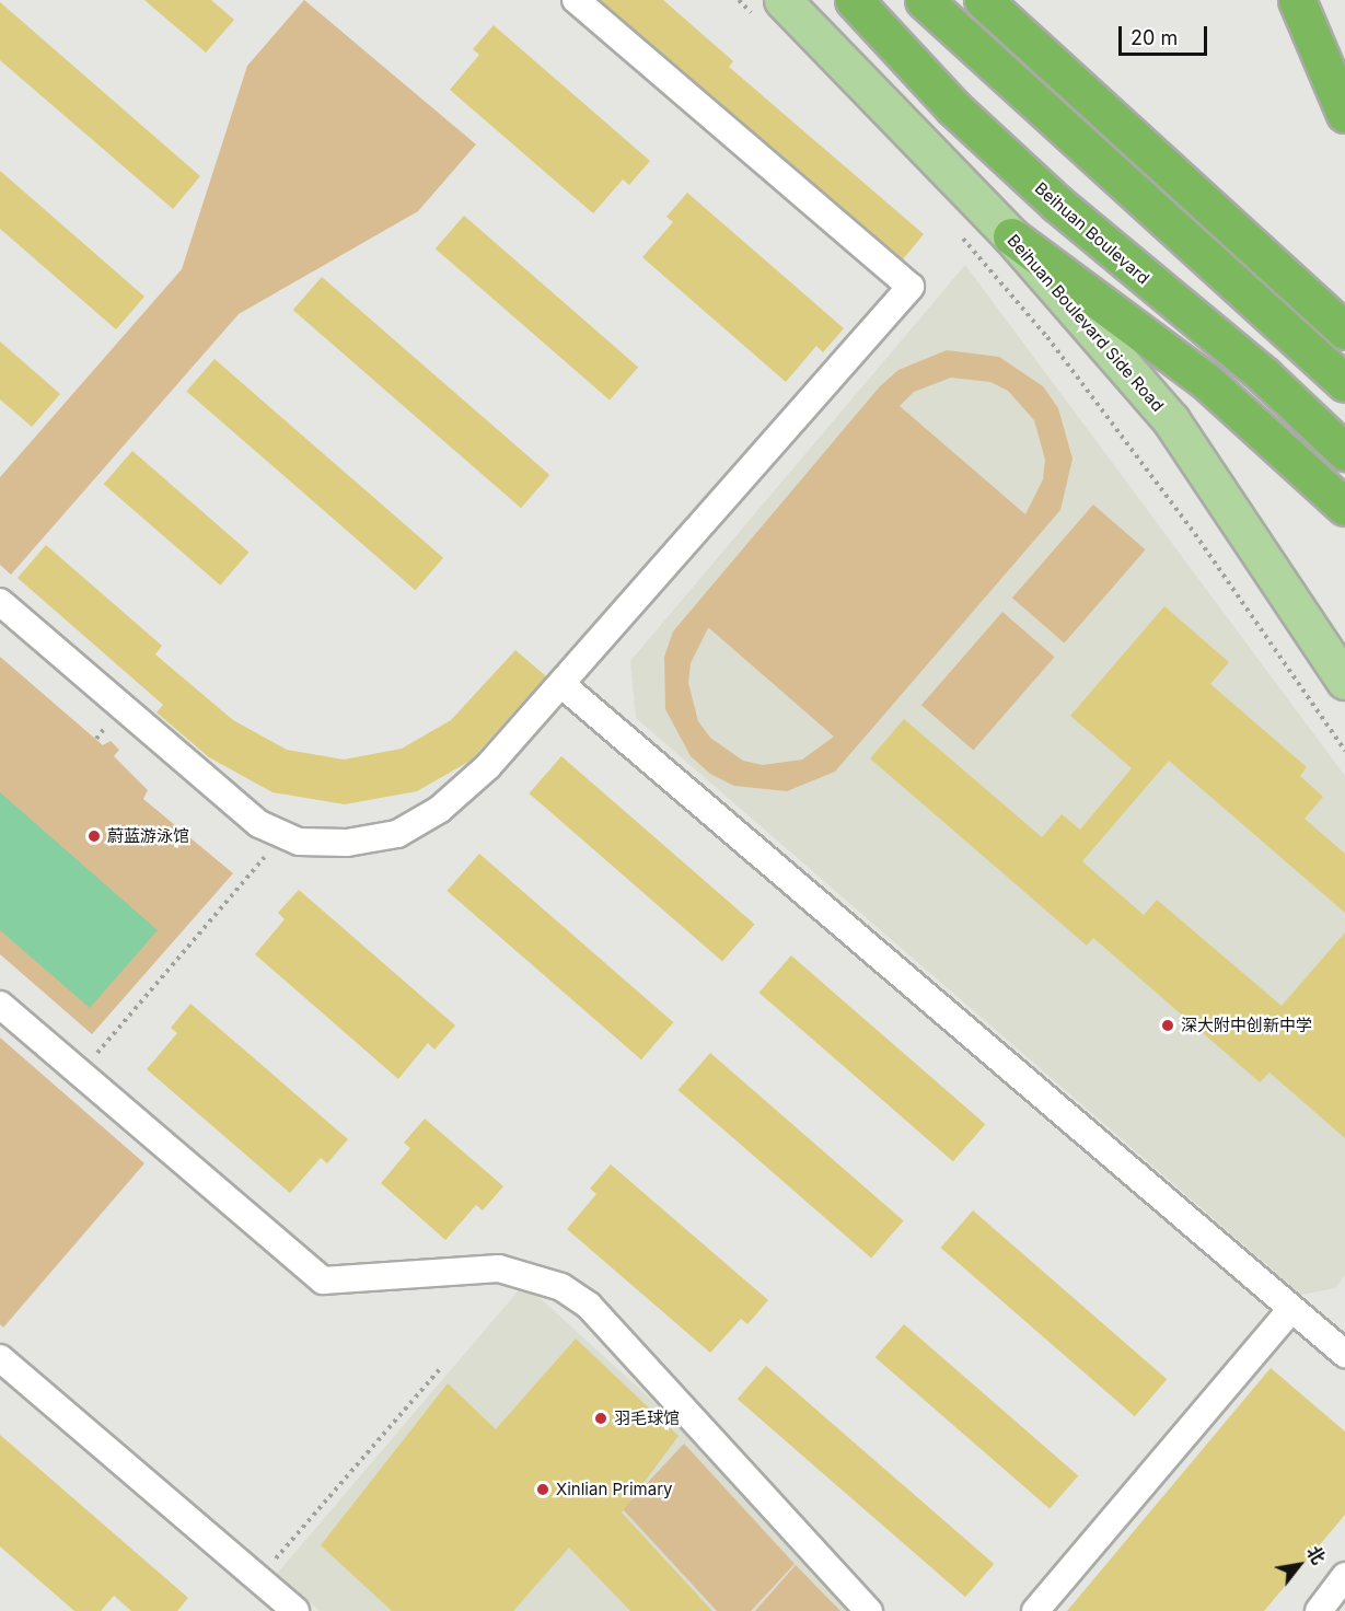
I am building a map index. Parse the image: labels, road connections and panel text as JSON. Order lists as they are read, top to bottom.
{
  "streets": {
    "highway": ["Beihuan Boulevard"],
    "main road": ["Beihuan Boulevard Side Road"]
  },
  "places": [
    "蔚蓝游泳馆",
    "深大附中创新中学",
    "羽毛球馆",
    "Xinlian Primary"
  ],
  "scale_bar": "20 m",
  "north": "top right"
}
